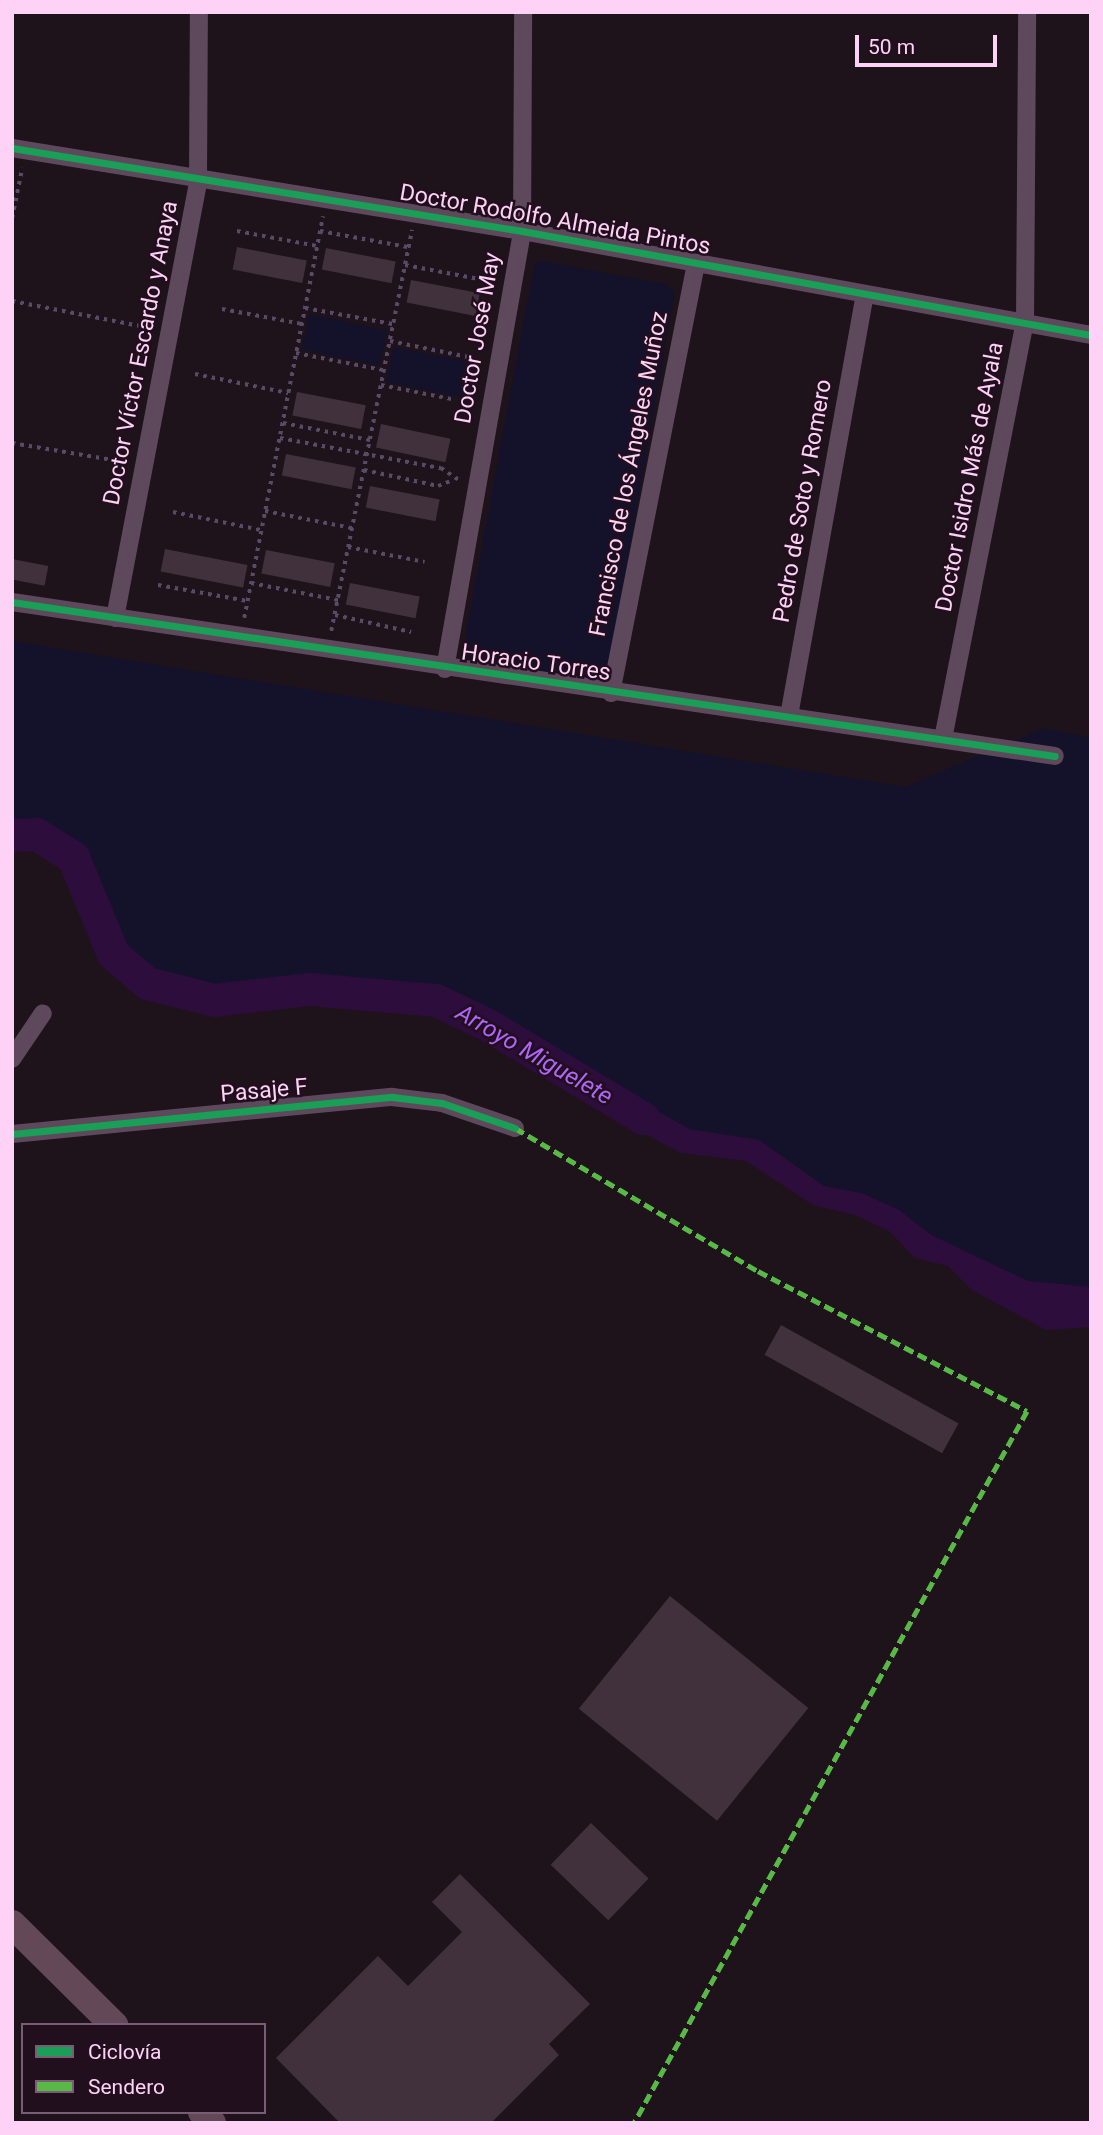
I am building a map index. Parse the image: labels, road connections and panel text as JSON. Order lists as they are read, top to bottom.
{
  "streets": {
    "street": [
      "Doctor Rodolfo Almeida Pintos",
      "Doctor José May",
      "Doctor Víctor Escardo y Anaya",
      "Francisco de los Ángeles Muñoz",
      "Doctor Isidro Más de Ayala",
      "Pedro de Soto y Romero",
      "Horacio Torres",
      "Pasaje F"
    ]
  },
  "crossings": [
    ["Doctor Rodolfo Almeida Pintos", "Doctor José May"],
    ["Doctor Rodolfo Almeida Pintos", "Doctor Víctor Escardo y Anaya"],
    ["Doctor Rodolfo Almeida Pintos", "Francisco de los Ángeles Muñoz"],
    ["Doctor Rodolfo Almeida Pintos", "Doctor Isidro Más de Ayala"],
    ["Doctor Rodolfo Almeida Pintos", "Pedro de Soto y Romero"],
    ["Doctor José May", "Horacio Torres"],
    ["Doctor Víctor Escardo y Anaya", "Horacio Torres"],
    ["Francisco de los Ángeles Muñoz", "Horacio Torres"],
    ["Doctor Isidro Más de Ayala", "Horacio Torres"],
    ["Pedro de Soto y Romero", "Horacio Torres"]
  ],
  "water": ["Arroyo Miguelete"],
  "legend": ["Ciclovía", "Sendero"],
  "scale_bar": "50 m"
}
